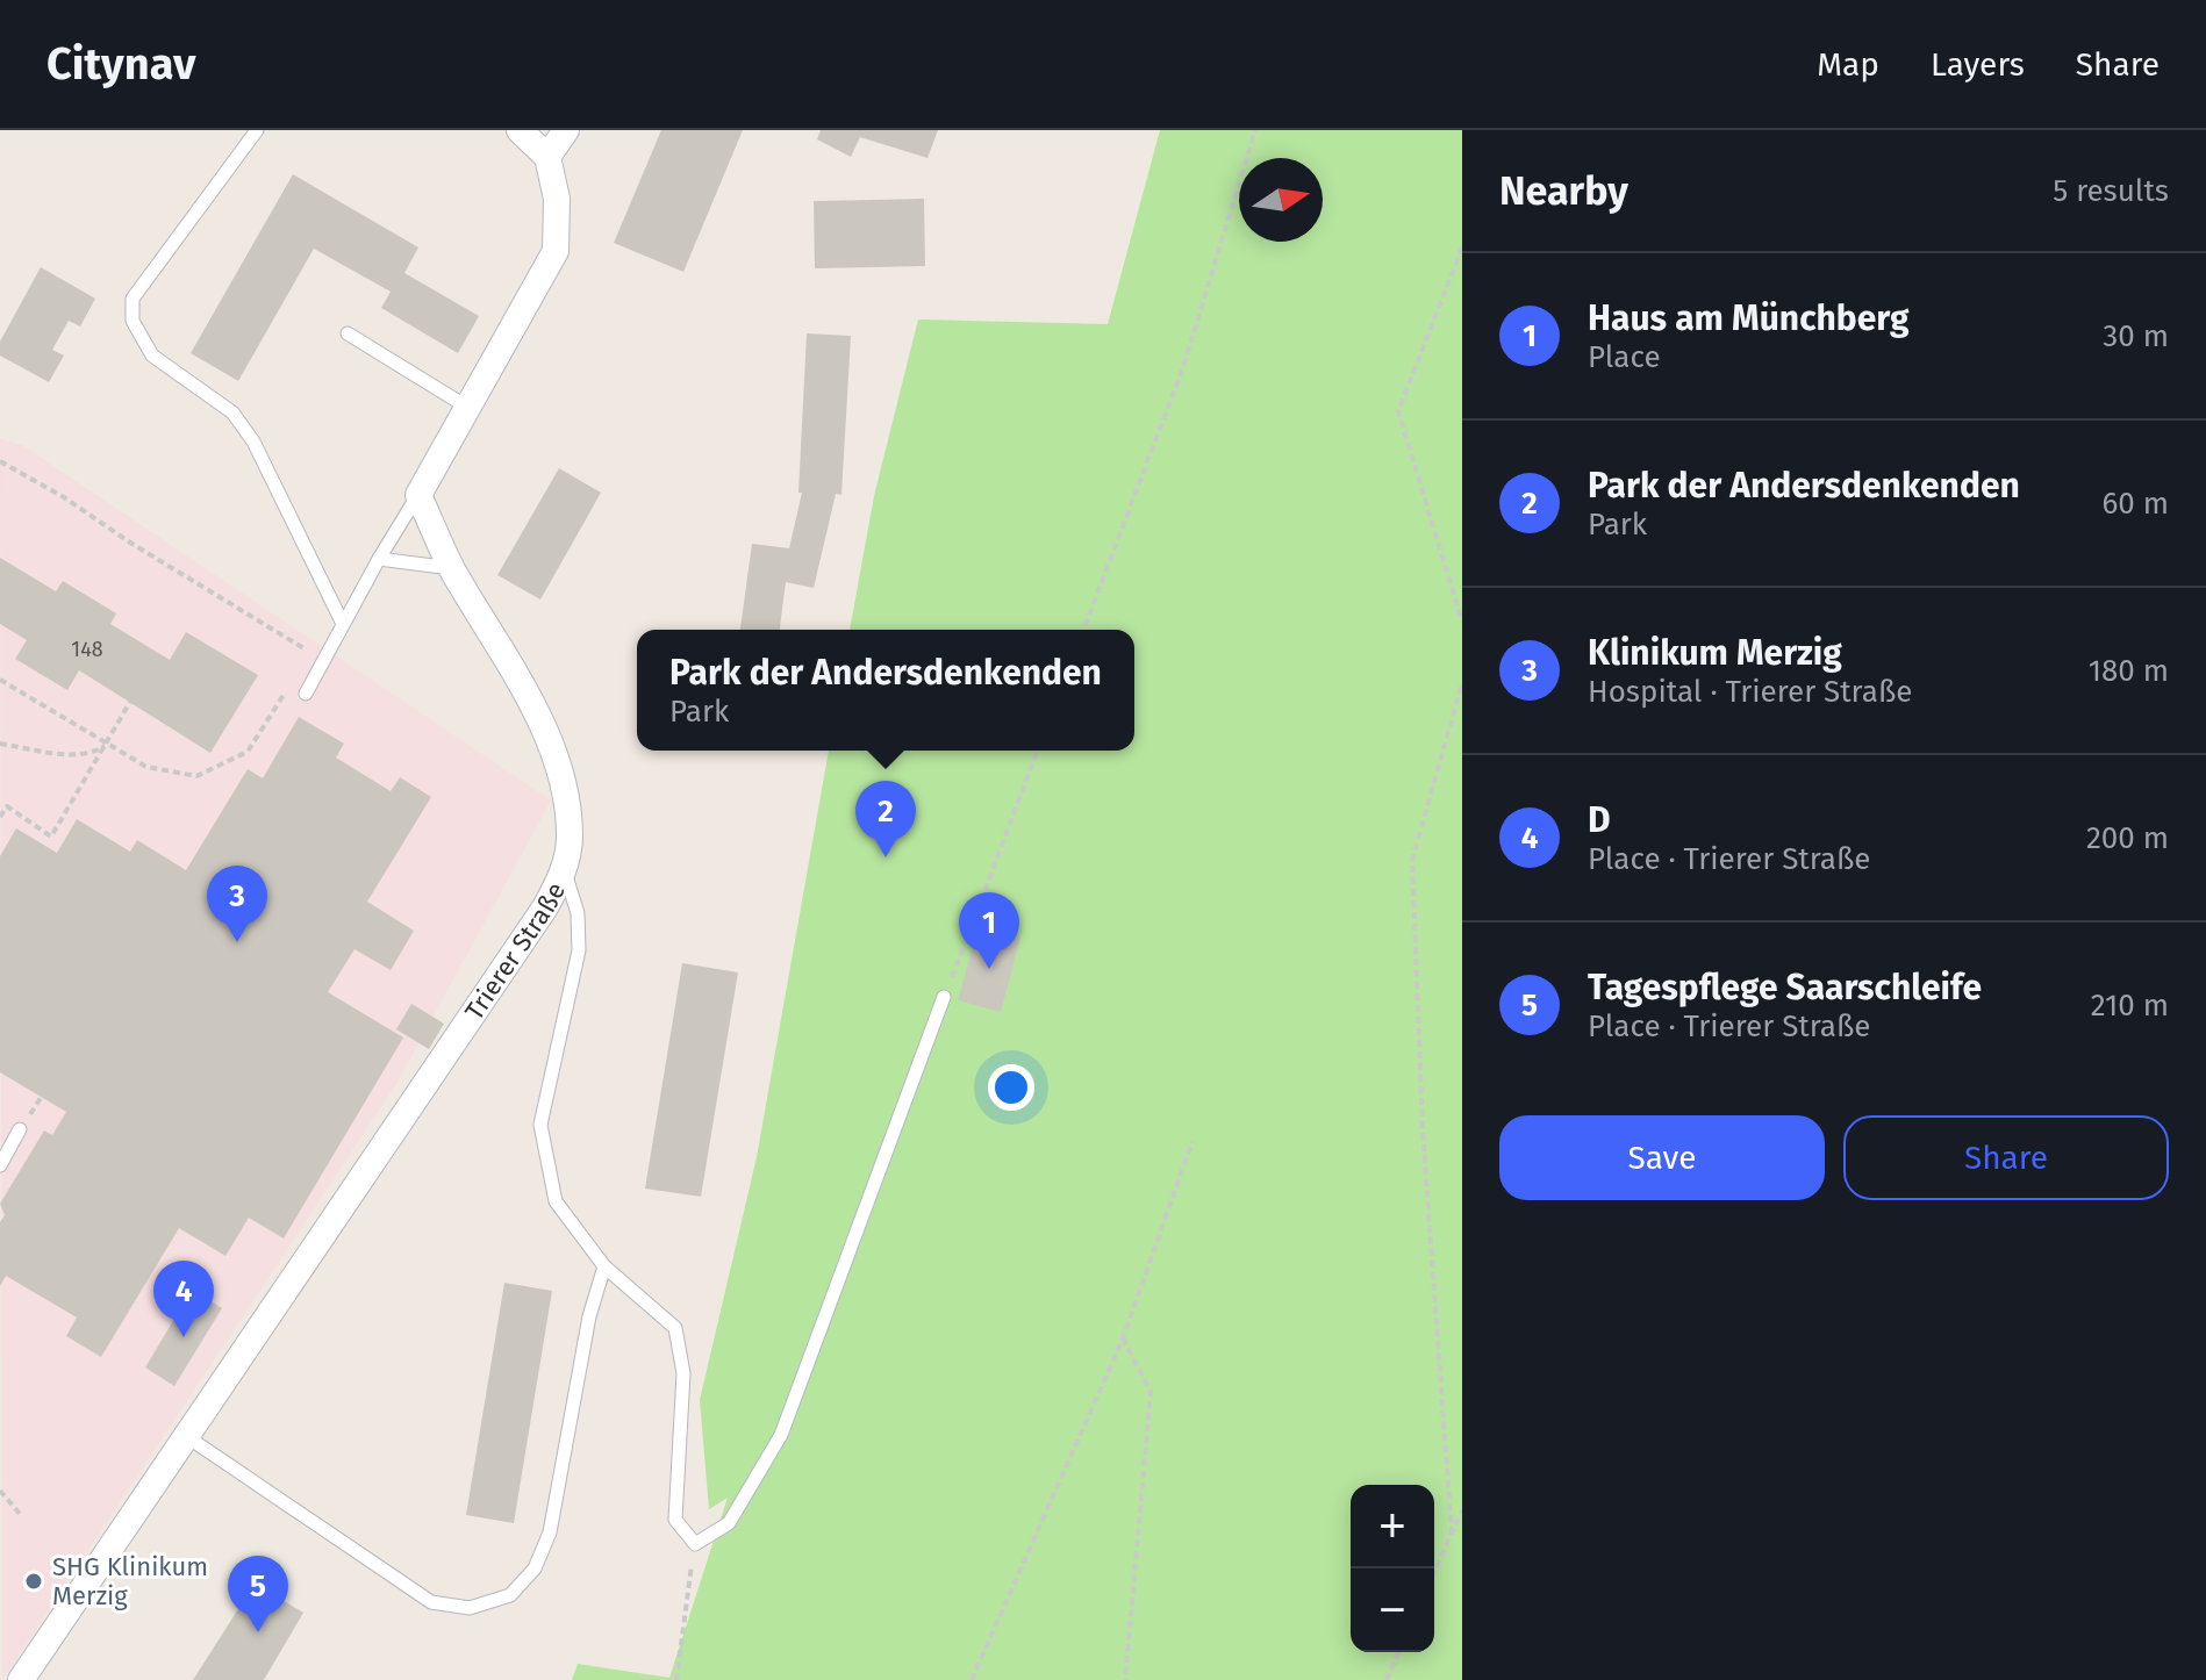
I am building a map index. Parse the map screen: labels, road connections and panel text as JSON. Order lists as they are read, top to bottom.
{
  "streets": {
    "street": ["Trierer Straße"]
  },
  "places": ["SHG Klinikum Merzig"],
  "house_numbers": ["148"],
  "north": "right",
  "page": {
    "header": "Citynav",
    "nav": ["Map", "Layers", "Share"],
    "heading": ["Nearby", "5 results"],
    "list": [
      {
        "mark": "1",
        "name": "Haus am Münchberg",
        "note": "Place",
        "value": "30 m"
      },
      {
        "mark": "2",
        "name": "Park der Andersdenkenden",
        "note": "Park",
        "value": "60 m"
      },
      {
        "mark": "3",
        "name": "Klinikum Merzig",
        "note": "Hospital · Trierer Straße",
        "value": "180 m"
      },
      {
        "mark": "4",
        "name": "D",
        "note": "Place · Trierer Straße",
        "value": "200 m"
      },
      {
        "mark": "5",
        "name": "Tagespflege Saarschleife",
        "note": "Place · Trierer Straße",
        "value": "210 m"
      }
    ],
    "popup": ["Park der Andersdenkenden", "Park"],
    "pins": [
      "2",
      "3",
      "1",
      "4",
      "5"
    ],
    "buttons": ["Save", "Share"],
    "map_buttons": ["+", "−"]
  }
}
